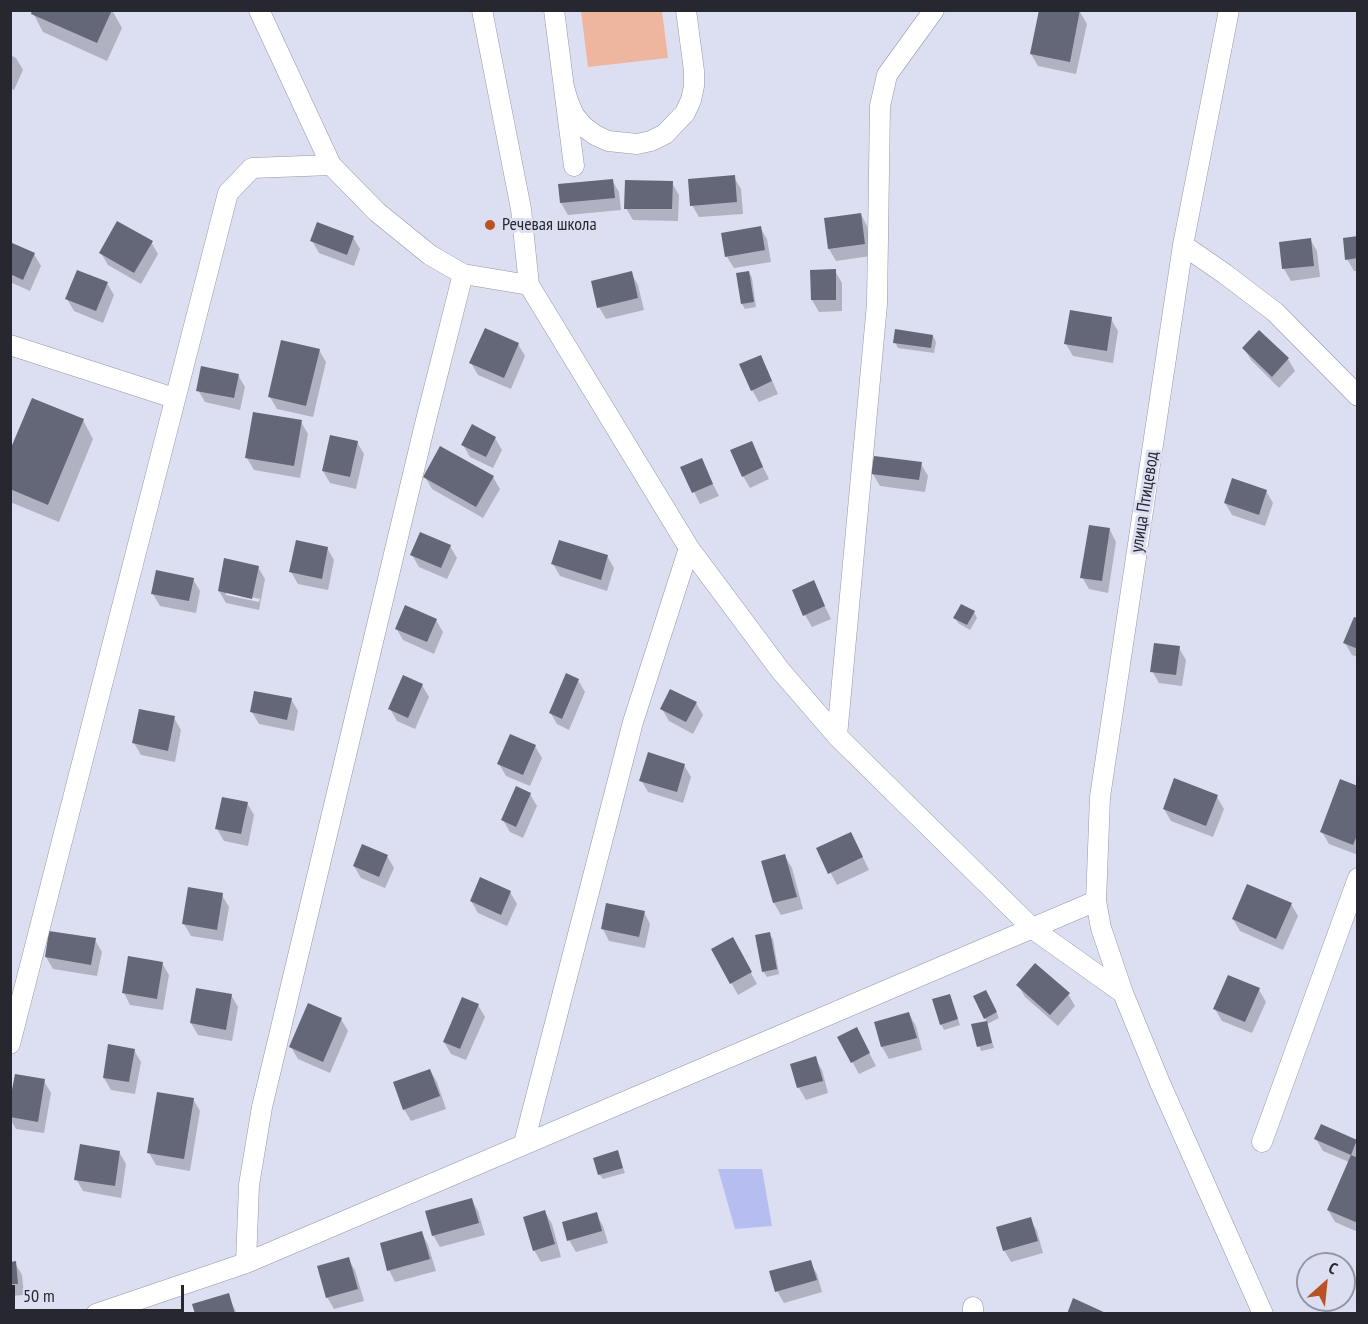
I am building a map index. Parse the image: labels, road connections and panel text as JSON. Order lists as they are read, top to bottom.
{
  "streets": {
    "street": ["улица Птицевод"]
  },
  "places": ["Речевая школа"],
  "scale_bar": "50 m",
  "north": "top right"
}
